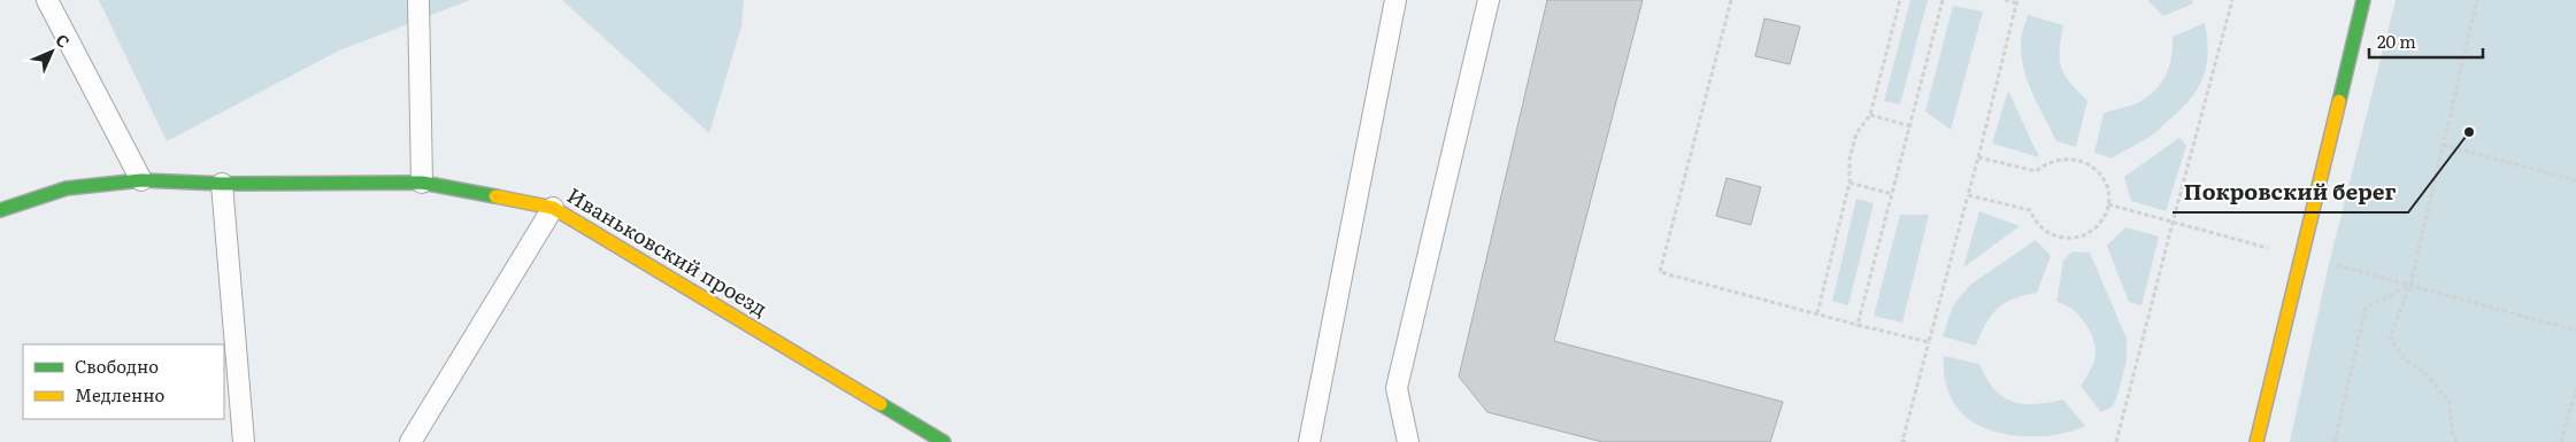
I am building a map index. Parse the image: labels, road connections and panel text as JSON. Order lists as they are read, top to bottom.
{
  "streets": {
    "street": ["Иваньковский проезд"]
  },
  "places": ["Покровский берег"],
  "legend": ["Свободно", "Медленно"],
  "scale_bar": "20 m",
  "north": "top right"
}
